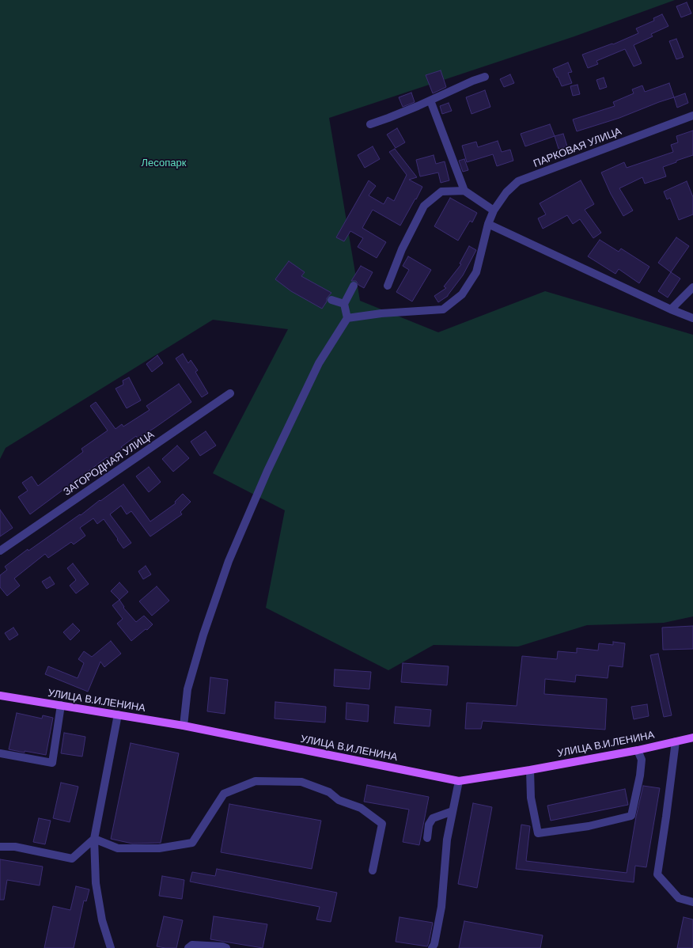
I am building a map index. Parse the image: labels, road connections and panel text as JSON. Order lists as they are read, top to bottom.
{
  "streets": {
    "main road": ["УЛИЦА В.И.ЛЕНИНА"],
    "street": ["ПАРКОВАЯ УЛИЦА", "ЗАГОРОДНАЯ УЛИЦА"]
  },
  "parks": ["Лесопарк"]
}
